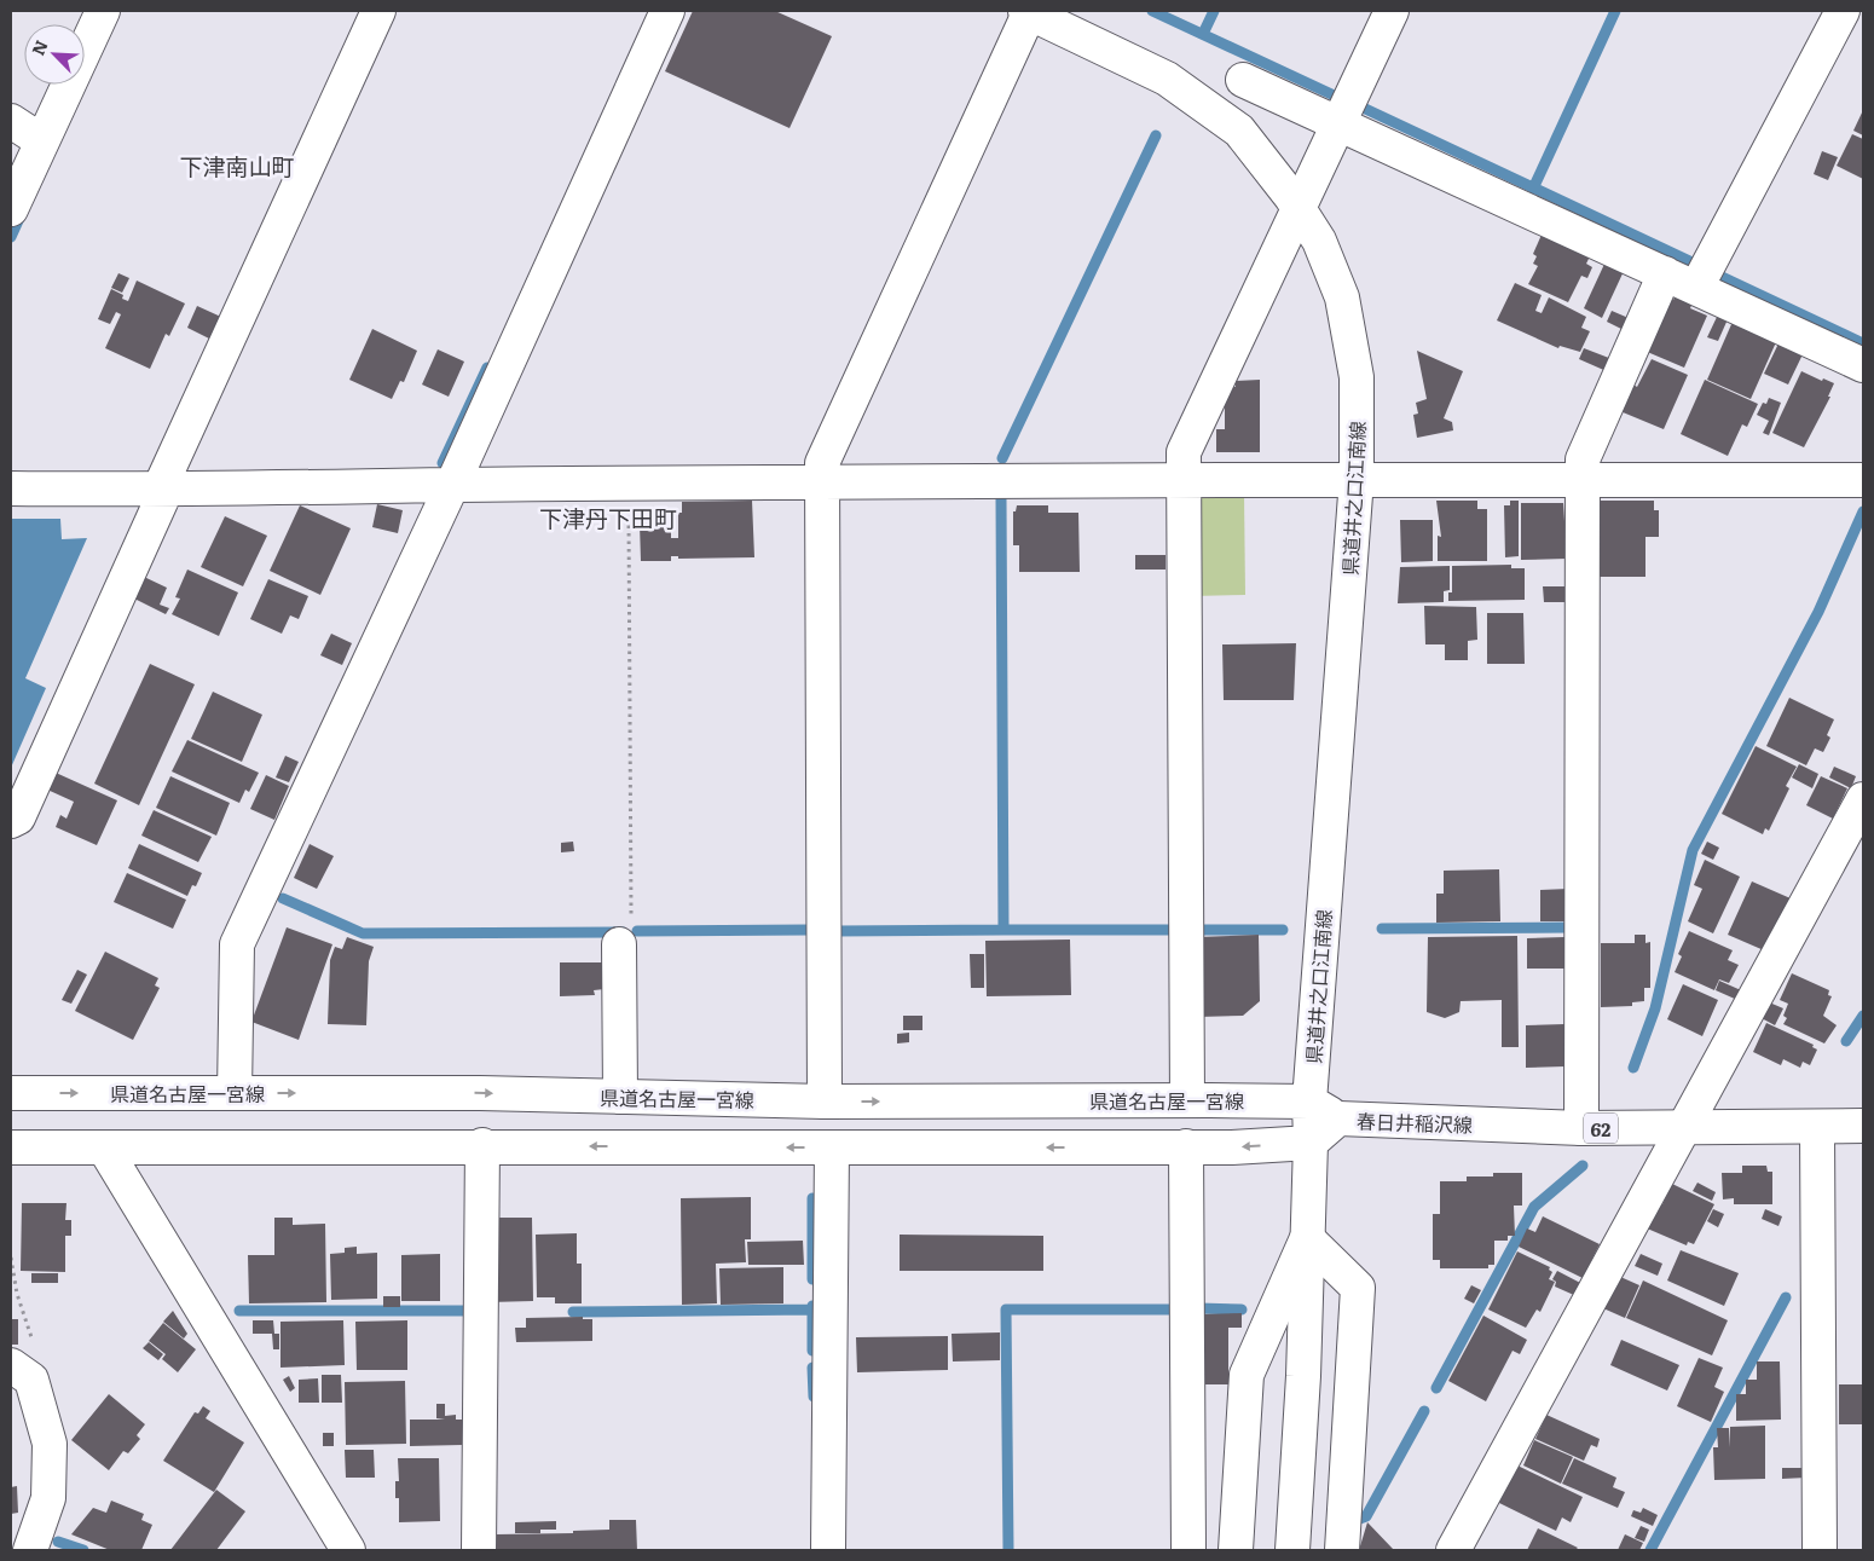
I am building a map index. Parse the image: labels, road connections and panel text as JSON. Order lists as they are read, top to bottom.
{
  "streets": {
    "street": [
      "県道井之口江南線",
      "県道名古屋一宮線",
      "春日井稲沢線",
      "62"
    ]
  },
  "crossings": [
    ["県道井之口江南線", "県道名古屋一宮線"],
    ["県道井之口江南線", "春日井稲沢線"],
    ["県道名古屋一宮線", "春日井稲沢線"]
  ],
  "districts": ["下津南山町", "下津丹下田町"],
  "north": "top left"
}
